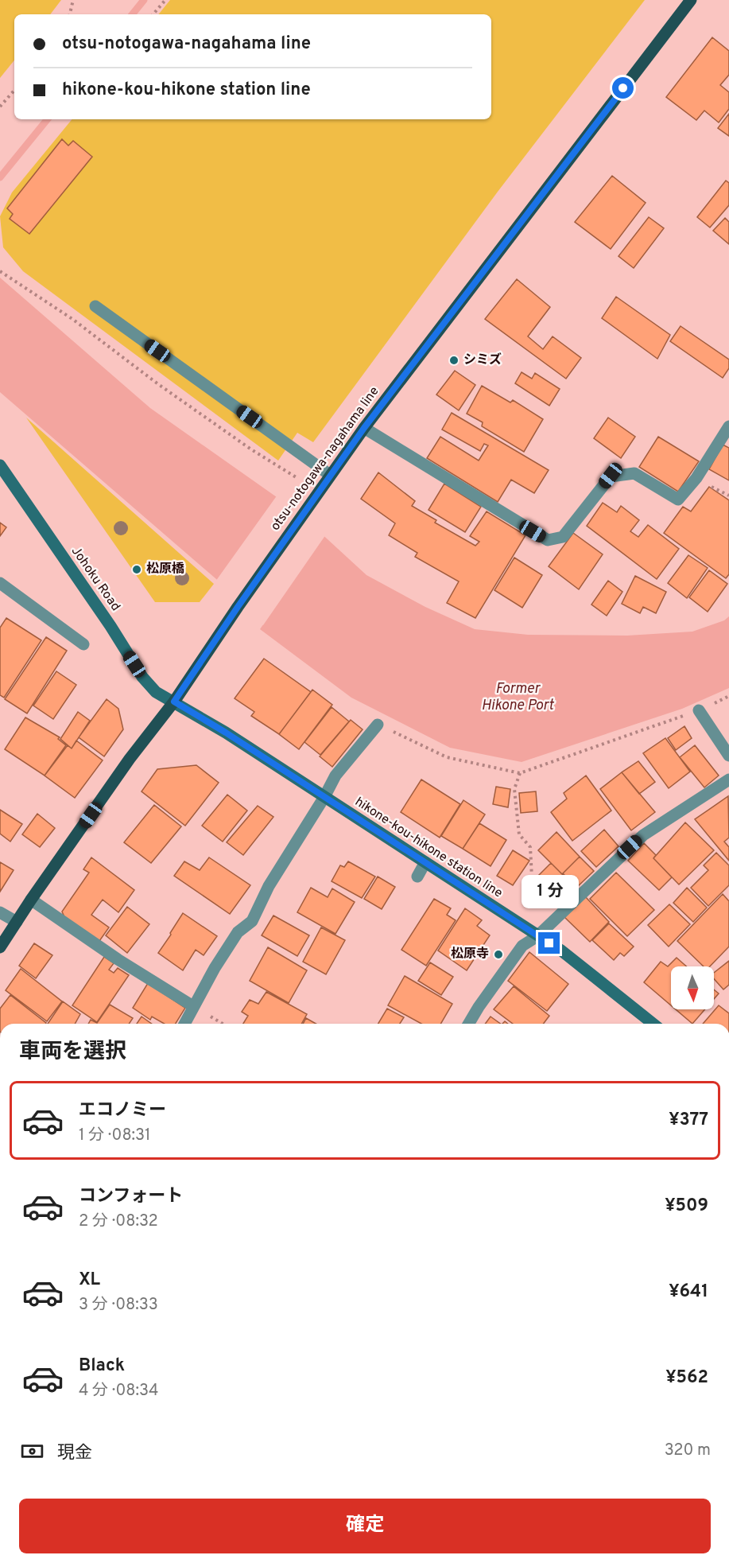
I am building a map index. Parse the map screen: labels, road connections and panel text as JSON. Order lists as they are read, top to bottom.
{
  "streets": {
    "main road": ["otsu-notogawa-nagahama line", "Johoku Road", "hikone-kou-hikone station line"]
  },
  "crossings": [
    ["otsu-notogawa-nagahama line", "Johoku Road"],
    ["otsu-notogawa-nagahama line", "hikone-kou-hikone station line"],
    ["Johoku Road", "hikone-kou-hikone station line"]
  ],
  "water": ["Former Hikone Port"],
  "places": ["シミズ", "松原橋", "松原寺"],
  "north": "bottom",
  "page": {
    "banner": ["otsu-notogawa-nagahama line", "hikone-kou-hikone station line"],
    "bubble": "1 分",
    "heading": "車両を選択",
    "list": [
      {
        "name": "エコノミー",
        "note": "1 分 · 08:31",
        "value": "¥377"
      },
      {
        "name": "コンフォート",
        "note": "2 分 · 08:32",
        "value": "¥509"
      },
      {
        "name": "XL",
        "note": "3 分 · 08:33",
        "value": "¥641"
      },
      {
        "name": "Black",
        "note": "4 分 · 08:34",
        "value": "¥562"
      }
    ],
    "pay": ["現金", "320 m"],
    "buttons": "確定"
  }
}
